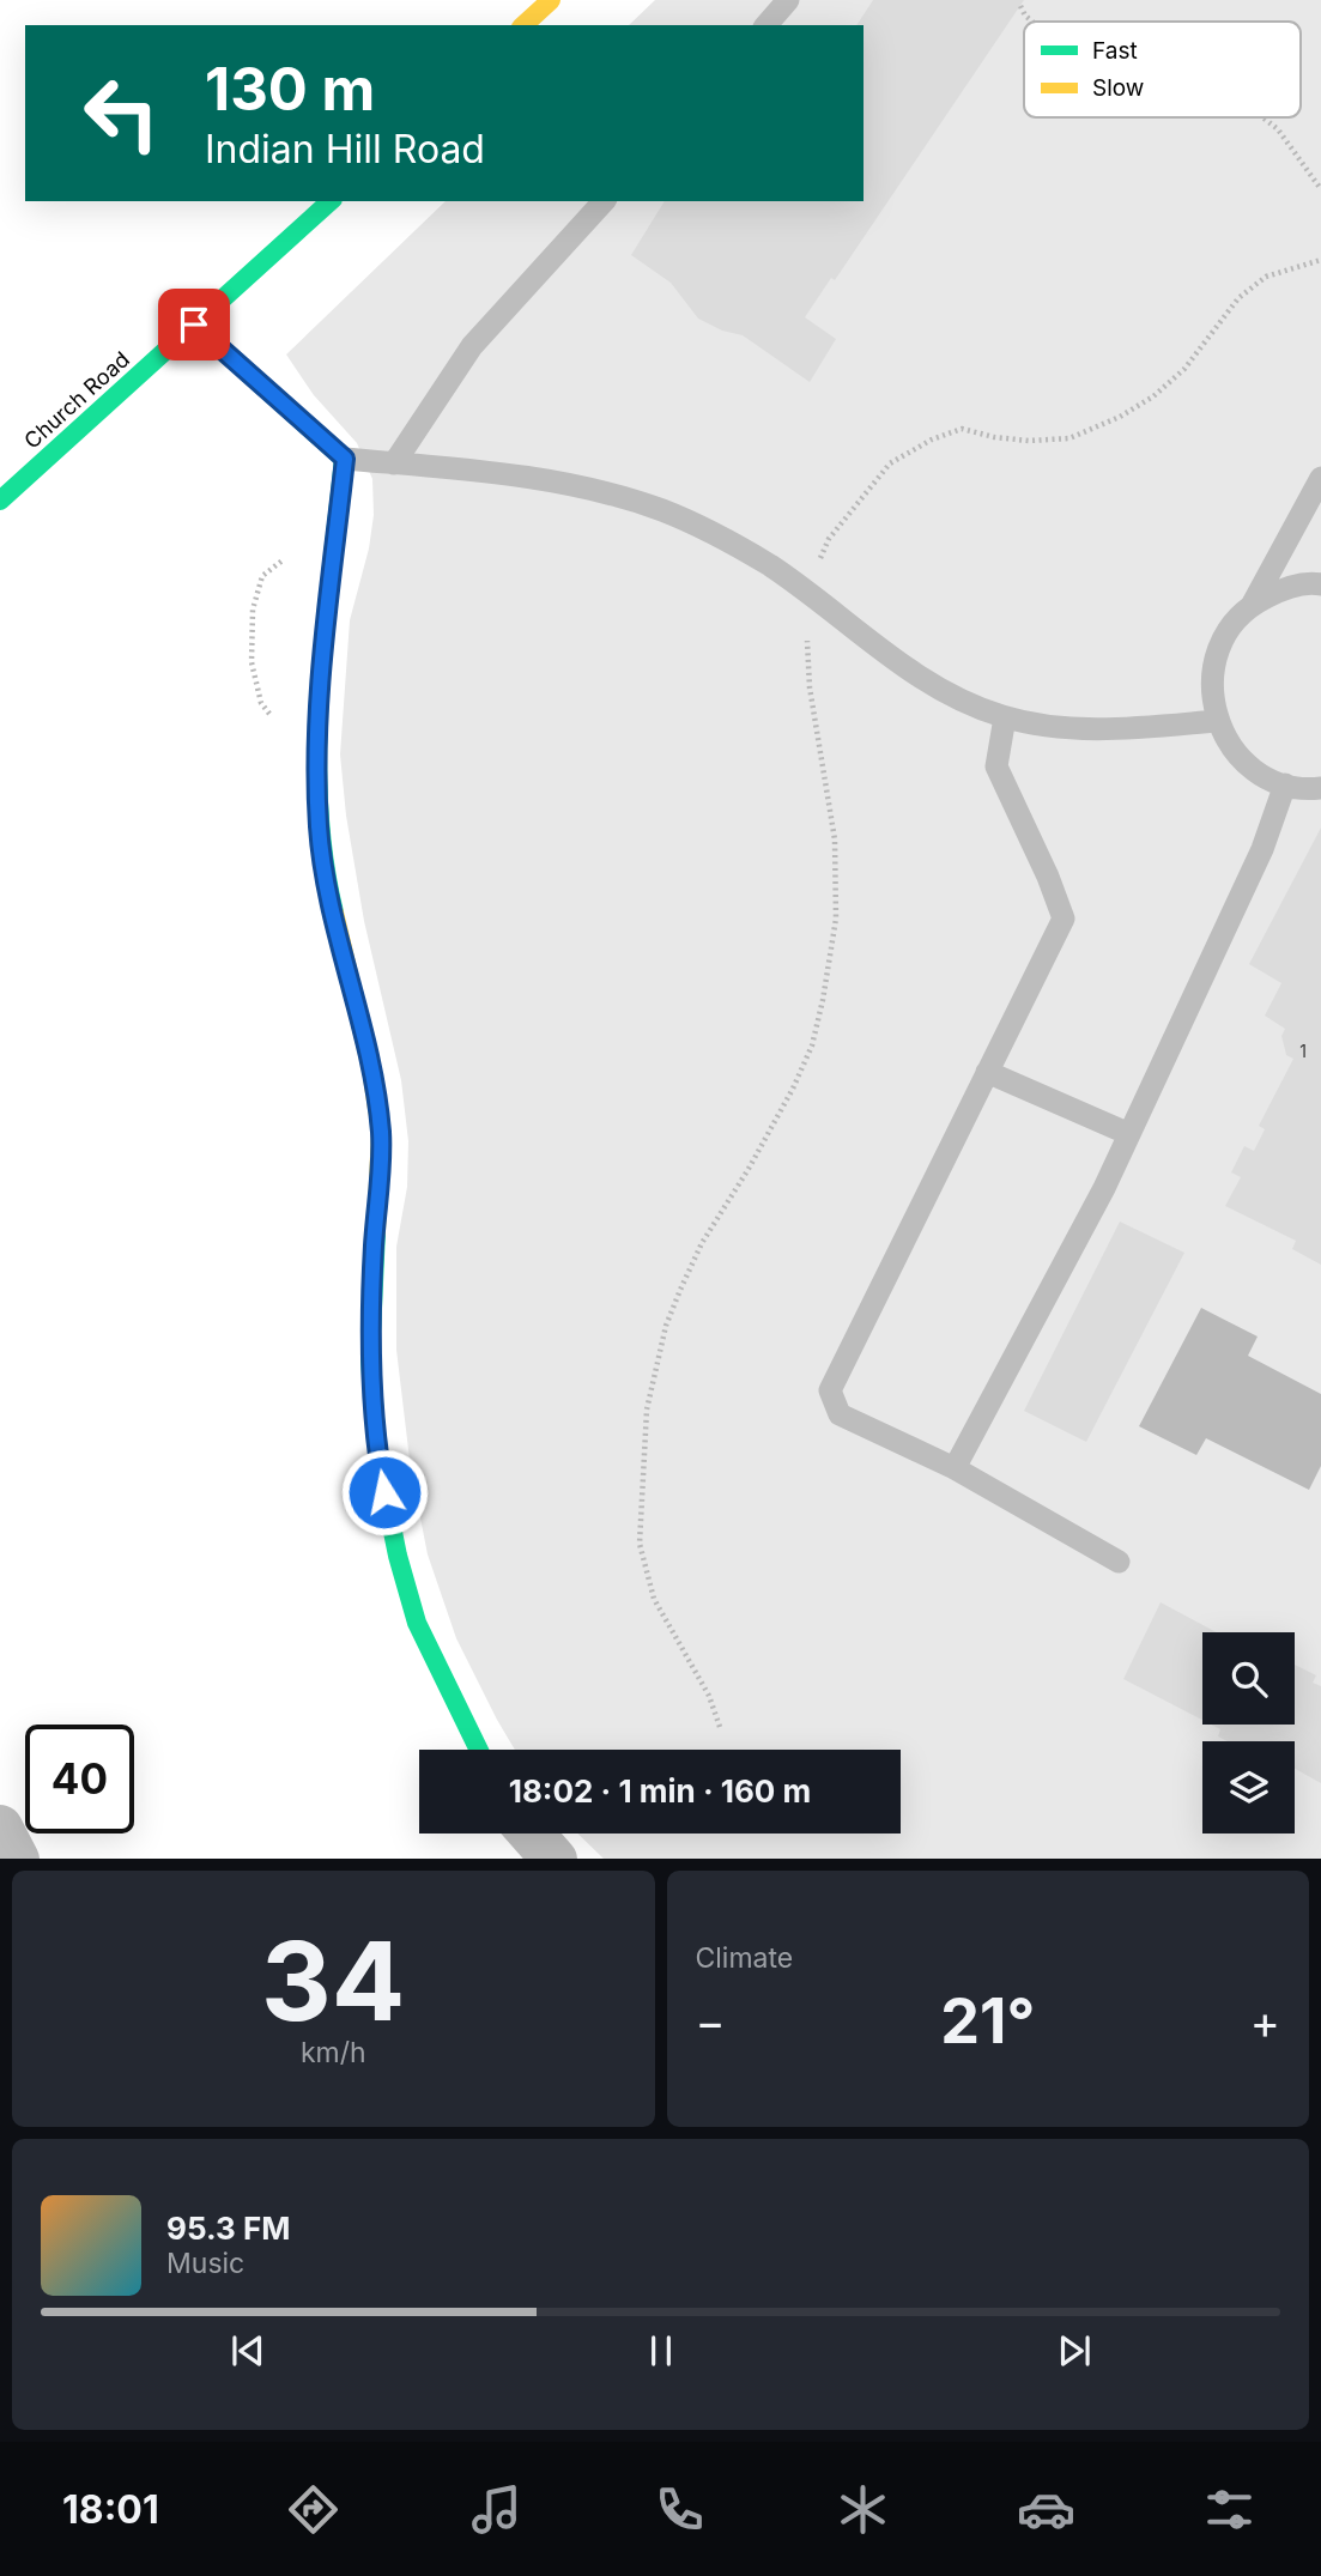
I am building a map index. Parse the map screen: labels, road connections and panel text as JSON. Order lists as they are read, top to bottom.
{
  "streets": {
    "street": ["Church Road"]
  },
  "house_numbers": ["1"],
  "legend": ["Fast", "Slow"],
  "page": {
    "turn": ["130 m", "Indian Hill Road"],
    "limit": "40",
    "trip": "18:02 · 1 min · 160 m",
    "tile": [
      ["34", "km/h"],
      "Climate"
    ],
    "heat": ["−", "21°", "+"],
    "song": ["95.3 FM", "Music"],
    "tabs": "18:01"
  }
}
